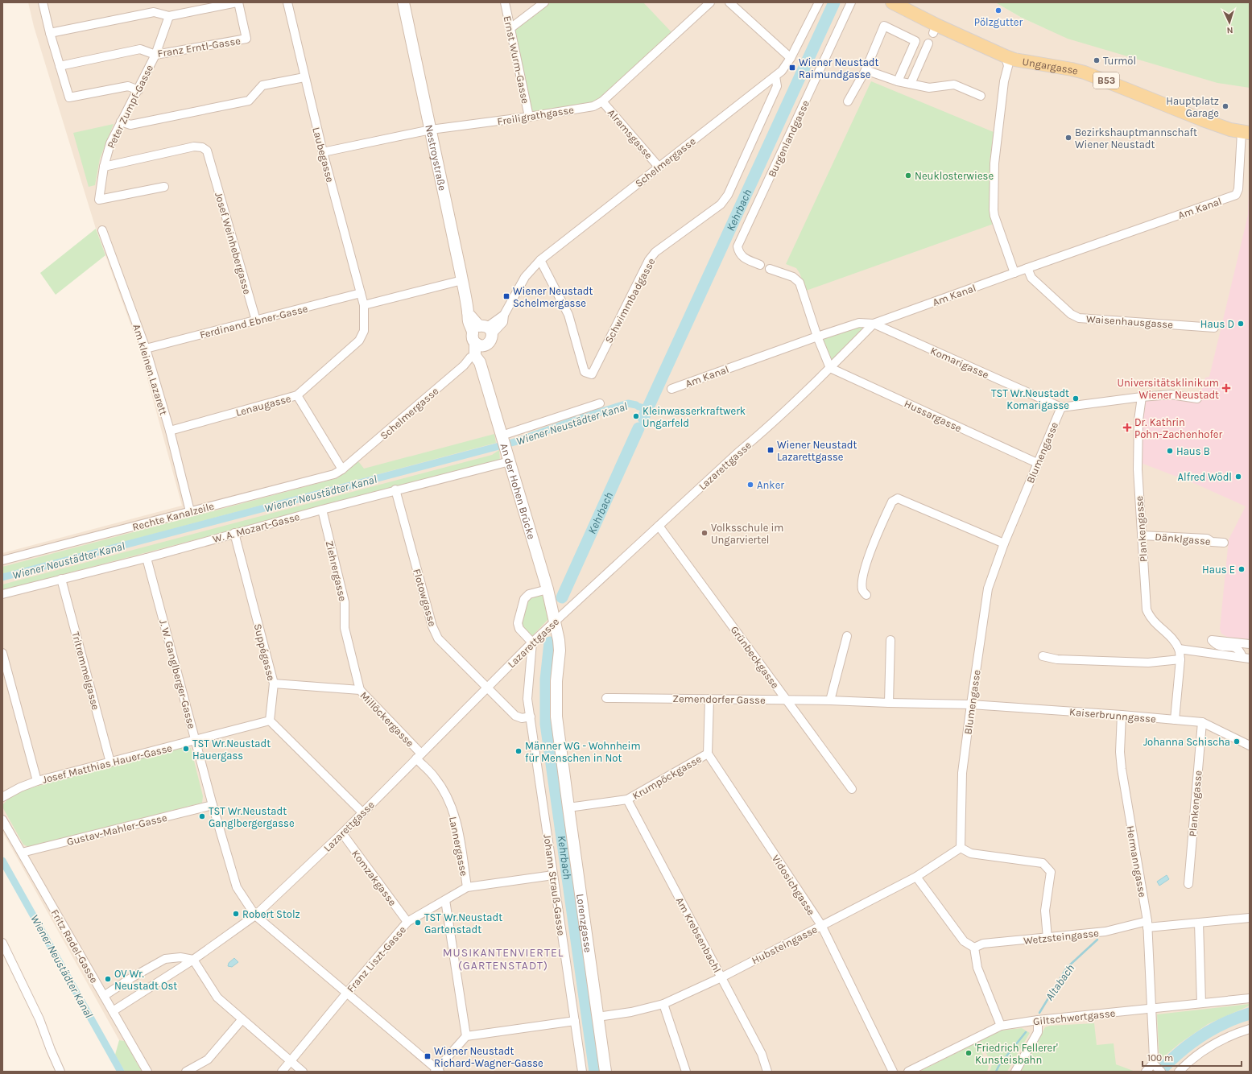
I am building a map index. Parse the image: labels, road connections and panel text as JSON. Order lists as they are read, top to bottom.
{
  "streets": {
    "main road": ["Ungargasse", "B53"],
    "street": [
      "Franz Erntl-Gasse",
      "Ernst Wurm-Gasse",
      "Peter Zumpf-Gasse",
      "Freiligrathgasse",
      "Alramsgasse",
      "Burgenlandgasse",
      "Laubegasse",
      "Nestroystraße",
      "Schelmergasse",
      "Am Kanal",
      "Josef Weinhebergasse",
      "Schwimmbadgasse",
      "Ferdinand Ebner-Gasse",
      "Waisenhausgasse",
      "Komarigasse",
      "Am kleinen Lazarett",
      "Lenaugasse",
      "Hussargasse",
      "Blumengasse",
      "Lazarettgasse",
      "An der Hohen Brücke",
      "Rechte Kanalzeile",
      "W. A. Mozart-Gasse",
      "Plankengasse",
      "Dänklgasse",
      "Ziehrergasse",
      "Flotowgasse",
      "Suppégasse",
      "Grünbeckgasse",
      "Tritremmelgasse",
      "J. W. Ganglberger-Gasse",
      "Zemendorfer Gasse",
      "Kaiserbrunngasse",
      "Millöckergasse",
      "Josef Matthias Hauer-Gasse",
      "Krumpöckgasse",
      "Gustav-Mahler-Gasse",
      "Lannergasse",
      "Hermanngasse",
      "Komzakgasse",
      "Johann Strauß-Gasse",
      "Vidosichgasse",
      "Lorenzgasse",
      "Am Krebsenbachl",
      "Wetzsteingasse",
      "Hubsteingasse",
      "Fritz Radel-Gasse",
      "Franz Liszt-Gasse",
      "Giltschwertgasse"
    ]
  },
  "crossings": [
    ["Franz Erntl-Gasse", "Peter Zumpf-Gasse"],
    ["Ernst Wurm-Gasse", "Freiligrathgasse"],
    ["Ungargasse", "Am Kanal"],
    ["Peter Zumpf-Gasse", "Josef Weinhebergasse"],
    ["Freiligrathgasse", "Alramsgasse"],
    ["Freiligrathgasse", "Laubegasse"],
    ["Freiligrathgasse", "Nestroystraße"],
    ["Alramsgasse", "Schelmergasse"],
    ["Laubegasse", "Ferdinand Ebner-Gasse"],
    ["Laubegasse", "Lenaugasse"],
    ["Nestroystraße", "Schelmergasse"],
    ["Nestroystraße", "An der Hohen Brücke"],
    ["Schelmergasse", "Schwimmbadgasse"],
    ["Schelmergasse", "An der Hohen Brücke"],
    ["Schelmergasse", "Rechte Kanalzeile"],
    ["Am Kanal", "Waisenhausgasse"],
    ["Am Kanal", "Komarigasse"],
    ["Am Kanal", "Lazarettgasse"],
    ["Josef Weinhebergasse", "Ferdinand Ebner-Gasse"],
    ["Ferdinand Ebner-Gasse", "Am kleinen Lazarett"],
    ["Komarigasse", "Blumengasse"],
    ["Komarigasse", "Lazarettgasse"],
    ["Am kleinen Lazarett", "Lenaugasse"],
    ["Am kleinen Lazarett", "Rechte Kanalzeile"],
    ["Hussargasse", "Blumengasse"],
    ["Hussargasse", "Lazarettgasse"],
    ["Blumengasse", "Zemendorfer Gasse"],
    ["Blumengasse", "Kaiserbrunngasse"],
    ["Blumengasse", "Hubsteingasse"],
    ["Lazarettgasse", "An der Hohen Brücke"],
    ["Lazarettgasse", "Flotowgasse"],
    ["Lazarettgasse", "Grünbeckgasse"],
    ["Lazarettgasse", "J. W. Ganglberger-Gasse"],
    ["Lazarettgasse", "Millöckergasse"],
    ["Lazarettgasse", "Lannergasse"],
    ["Lazarettgasse", "Komzakgasse"],
    ["Lazarettgasse", "Johann Strauß-Gasse"],
    ["Lazarettgasse", "Lorenzgasse"],
    ["Lazarettgasse", "Fritz Radel-Gasse"],
    ["An der Hohen Brücke", "W. A. Mozart-Gasse"],
    ["An der Hohen Brücke", "Lorenzgasse"],
    ["W. A. Mozart-Gasse", "Ziehrergasse"],
    ["W. A. Mozart-Gasse", "Flotowgasse"],
    ["W. A. Mozart-Gasse", "Suppégasse"],
    ["W. A. Mozart-Gasse", "Tritremmelgasse"],
    ["W. A. Mozart-Gasse", "J. W. Ganglberger-Gasse"],
    ["Plankengasse", "Dänklgasse"],
    ["Plankengasse", "Kaiserbrunngasse"],
    ["Ziehrergasse", "Millöckergasse"],
    ["Suppégasse", "Millöckergasse"],
    ["Suppégasse", "Josef Matthias Hauer-Gasse"],
    ["Grünbeckgasse", "Zemendorfer Gasse"],
    ["Tritremmelgasse", "Josef Matthias Hauer-Gasse"],
    ["J. W. Ganglberger-Gasse", "Josef Matthias Hauer-Gasse"],
    ["J. W. Ganglberger-Gasse", "Gustav-Mahler-Gasse"],
    ["J. W. Ganglberger-Gasse", "Franz Liszt-Gasse"],
    ["Zemendorfer Gasse", "Kaiserbrunngasse"],
    ["Kaiserbrunngasse", "Hermanngasse"],
    ["Millöckergasse", "Lannergasse"],
    ["Krumpöckgasse", "Vidosichgasse"],
    ["Krumpöckgasse", "Lorenzgasse"],
    ["Krumpöckgasse", "Am Krebsenbachl"],
    ["Gustav-Mahler-Gasse", "Fritz Radel-Gasse"],
    ["Lannergasse", "Franz Liszt-Gasse"],
    ["Hermanngasse", "Wetzsteingasse"],
    ["Hermanngasse", "Giltschwertgasse"],
    ["Komzakgasse", "Franz Liszt-Gasse"],
    ["Johann Strauß-Gasse", "Franz Liszt-Gasse"],
    ["Vidosichgasse", "Hubsteingasse"],
    ["Lorenzgasse", "Hubsteingasse"],
    ["Am Krebsenbachl", "Hubsteingasse"]
  ],
  "districts": ["MUSIKANTENVIERTEL (GARTENSTADT)"],
  "water": ["Kehrbach", "Wiener Neustädter Kanal", "Altabach"],
  "places": {
    "other": [
      "Pölzgutter",
      "Turmöl",
      "Hauptplatz Garage",
      "Bezirkshauptmannschaft Wiener Neustadt",
      "Neuklosterwiese",
      "Haus D",
      "TST Wr.Neustadt Komarigasse",
      "Kleinwasserkraftwerk Ungarfeld",
      "Haus B",
      "Alfred Wödl",
      "Anker",
      "Volksschule im Ungarviertel",
      "Haus E",
      "Johanna Schischa",
      "TST Wr.Neustadt Hauergass",
      "Männer WG - Wohnheim für Menschen in Not",
      "TST Wr.Neustadt Ganglbergergasse",
      "Robert Stolz",
      "TST Wr.Neustadt Gartenstadt",
      "OV Wr. Neustadt Ost",
      "'Friedrich Fellerer' Kunsteisbahn"
    ],
    "transit": [
      "Wiener Neustadt Raimundgasse",
      "Wiener Neustadt Schelmergasse",
      "Wiener Neustadt Lazarettgasse",
      "Wiener Neustadt Richard-Wagner-Gasse"
    ],
    "health": ["Universitätsklinikum Wiener Neustadt", "Dr. Kathrin Pohn-Zachenhofer"]
  },
  "scale_bar": "100 m",
  "north": "bottom"
}
